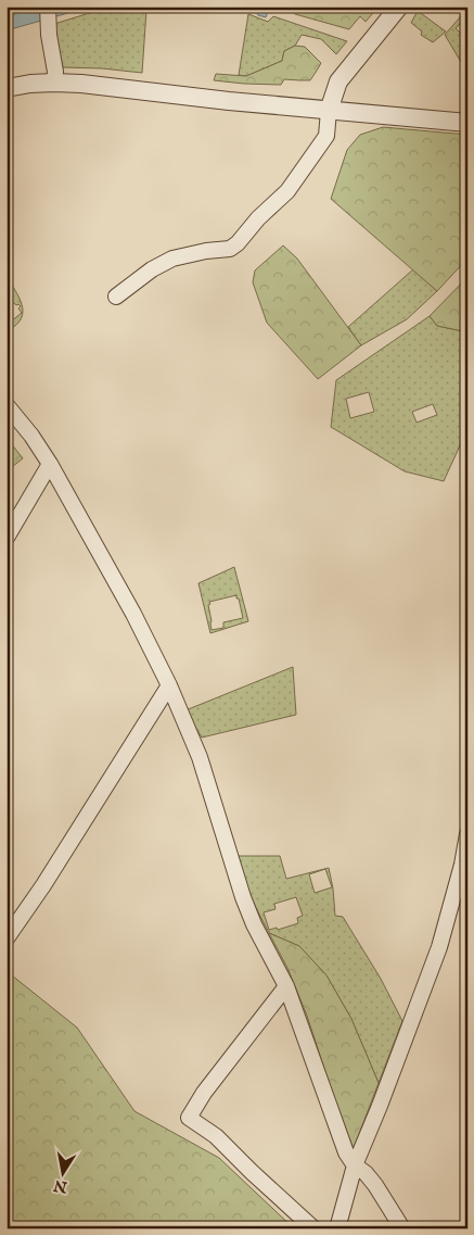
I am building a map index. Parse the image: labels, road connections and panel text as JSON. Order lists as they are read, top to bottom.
{
  "north": "bottom"
}
